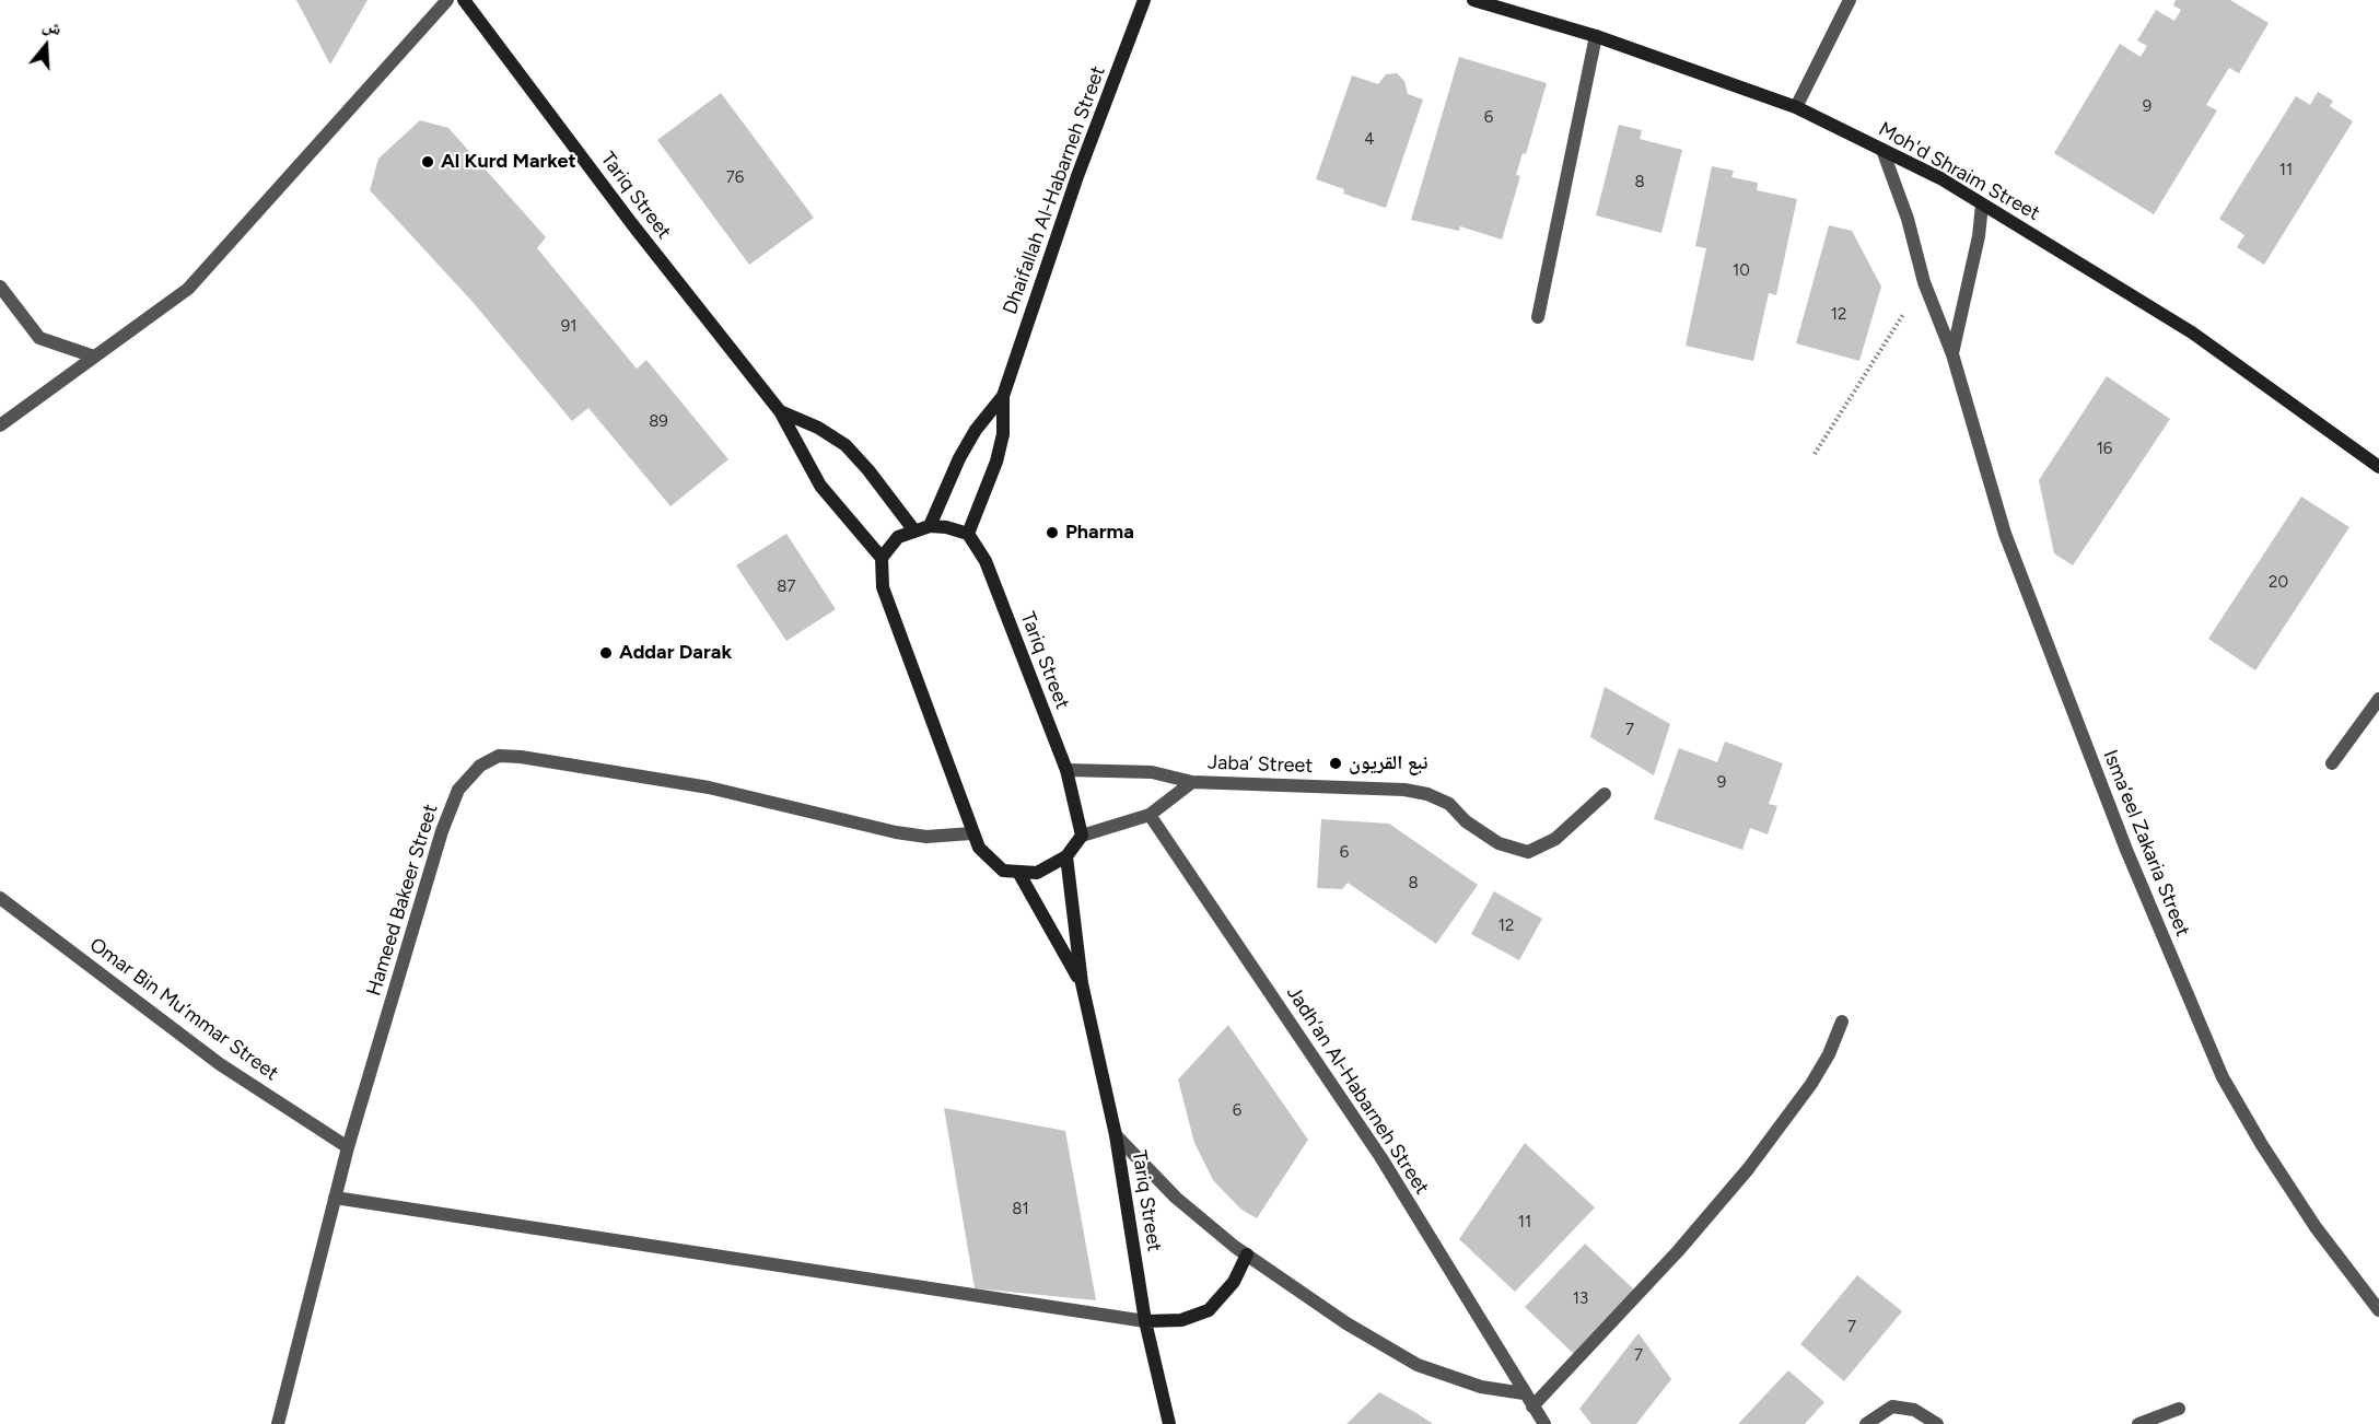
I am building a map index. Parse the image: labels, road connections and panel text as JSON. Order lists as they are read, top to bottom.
{
  "streets": {
    "street": [
      "Moh'd Shraim Street",
      "Dhaifallah Al-Habarneh Street",
      "Tariq Street",
      "Jaba’ Street",
      "Isma’eel Zakaria Street",
      "Hameed Bakeer Street",
      "Omar Bin Mu’mmar Street",
      "Jadh’an Al-Habarneh Street"
    ]
  },
  "crossings": [
    ["Moh'd Shraim Street", "Isma’eel Zakaria Street"],
    ["Dhaifallah Al-Habarneh Street", "Tariq Street"],
    ["Tariq Street", "Jaba’ Street"],
    ["Jaba’ Street", "Jadh’an Al-Habarneh Street"],
    ["Hameed Bakeer Street", "Omar Bin Mu’mmar Street"]
  ],
  "places": [
    "Al Kurd Market",
    "Pharma",
    "Addar Darak",
    "نبع القريون"
  ],
  "house_numbers": [
    "9",
    "6",
    "4",
    "11",
    "76",
    "8",
    "10",
    "12",
    "91",
    "89",
    "16",
    "20",
    "87",
    "7",
    "9",
    "6",
    "8",
    "12",
    "6",
    "81",
    "11",
    "13",
    "7",
    "7"
  ],
  "north": "top"
}
